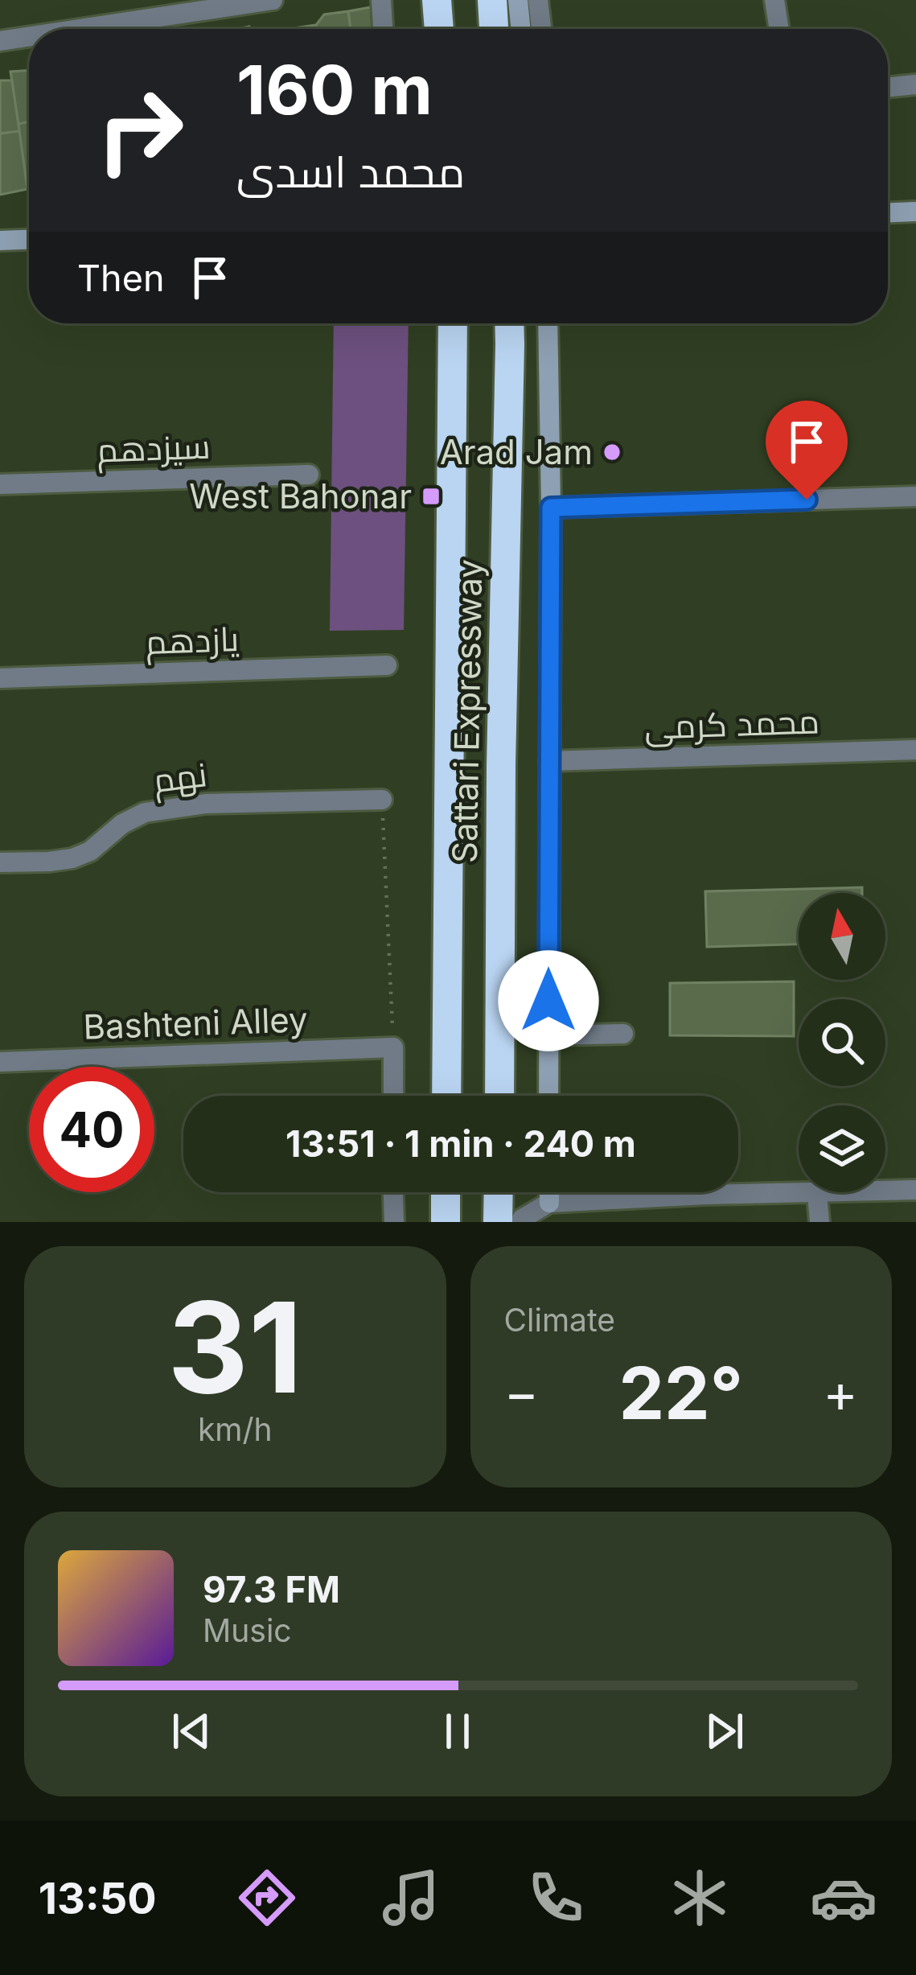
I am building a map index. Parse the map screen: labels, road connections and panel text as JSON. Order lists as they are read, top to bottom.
{
  "streets": {
    "highway": ["Sattari Expressway"],
    "street": [
      "سیزدهم",
      "یازدهم",
      "محمد کرمی",
      "نهم",
      "Bashteni Alley"
    ]
  },
  "places": {
    "other": ["Arad Jam"],
    "transit": ["West Bahonar"]
  },
  "north": "top",
  "page": {
    "turn": ["160 m", "محمد اسدی"],
    "then": "Then",
    "limit": "40",
    "trip": "13:51 · 1 min · 240 m",
    "tile": [
      ["31", "km/h"],
      "Climate"
    ],
    "heat": ["−", "22°", "+"],
    "song": ["97.3 FM", "Music"],
    "tabs": "13:50"
  }
}
